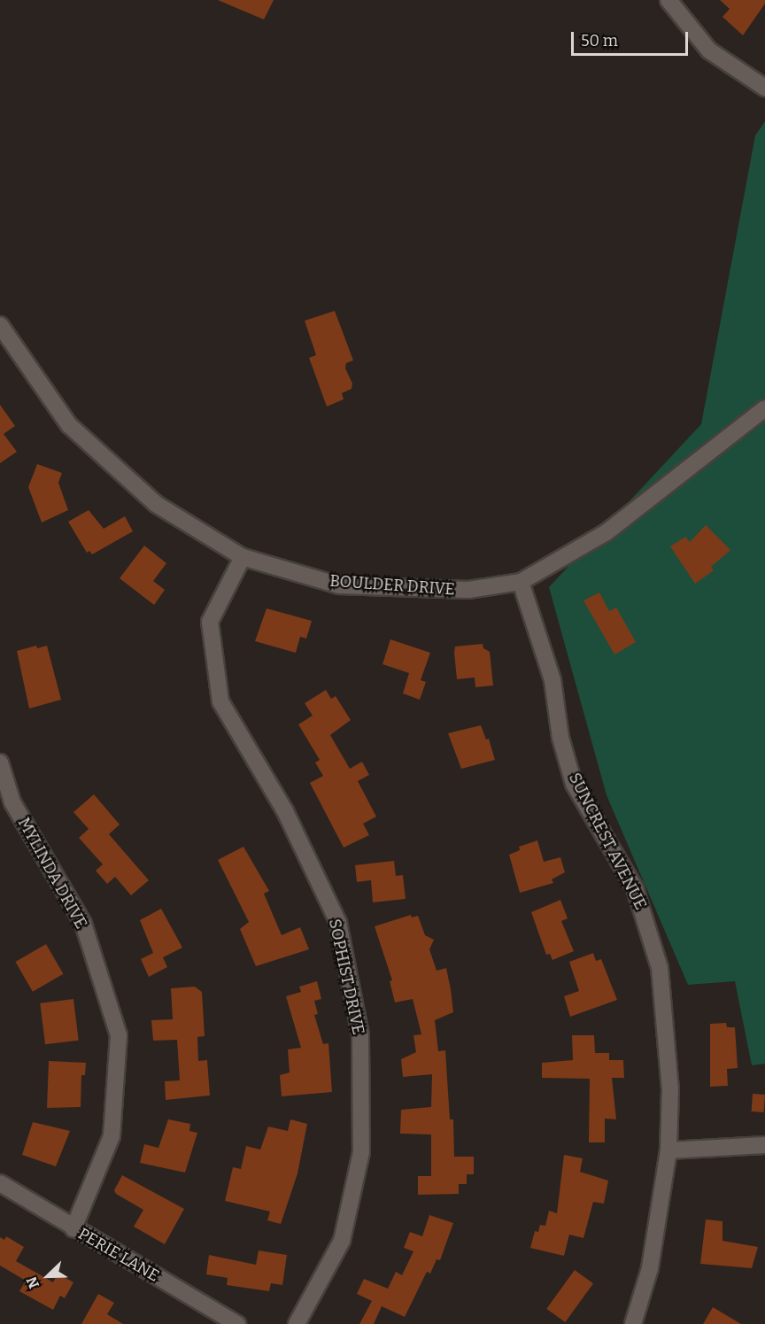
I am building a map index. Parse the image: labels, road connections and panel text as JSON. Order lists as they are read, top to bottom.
{
  "streets": {
    "street": [
      "BOULDER DRIVE",
      "SUNCREST AVENUE",
      "MYLINDA DRIVE",
      "SOPHIST DRIVE",
      "PERIE LANE"
    ]
  },
  "crossings": [
    ["BOULDER DRIVE", "SUNCREST AVENUE"],
    ["BOULDER DRIVE", "SOPHIST DRIVE"],
    ["MYLINDA DRIVE", "PERIE LANE"]
  ],
  "scale_bar": "50 m",
  "north": "bottom left"
}
